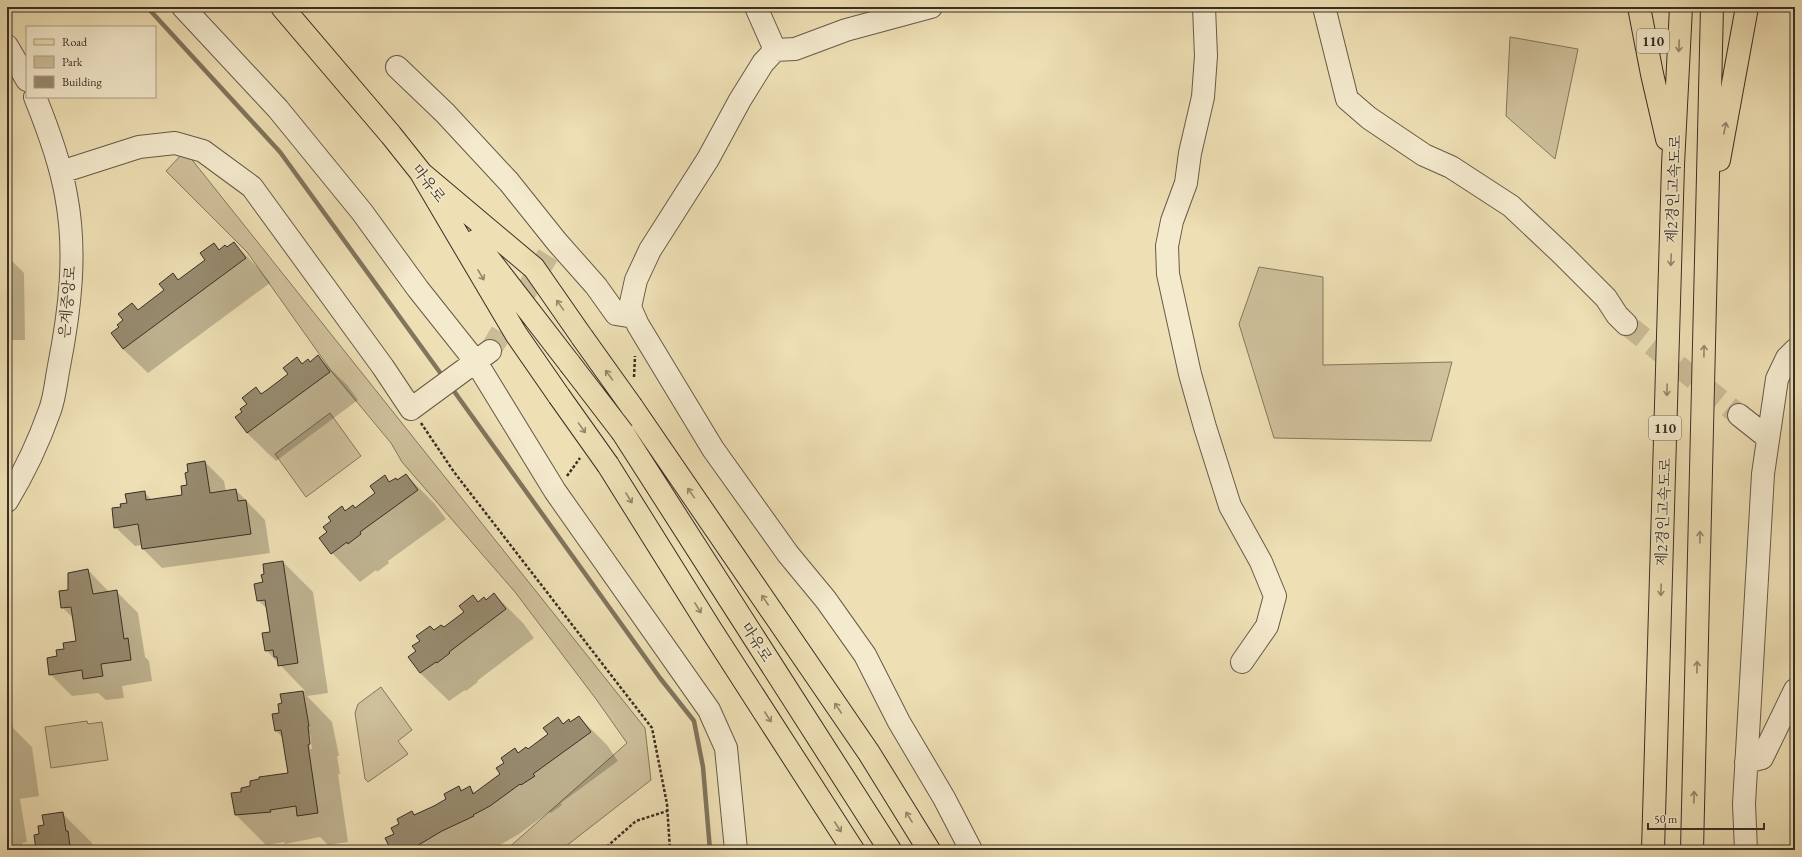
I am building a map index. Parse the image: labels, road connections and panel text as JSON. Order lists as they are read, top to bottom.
{
  "streets": {
    "main road": ["110", "마유로", "제2경인고속도로"],
    "street": ["은계중앙로"]
  },
  "legend": ["Road", "Park", "Building"],
  "scale_bar": "50 m"
}
